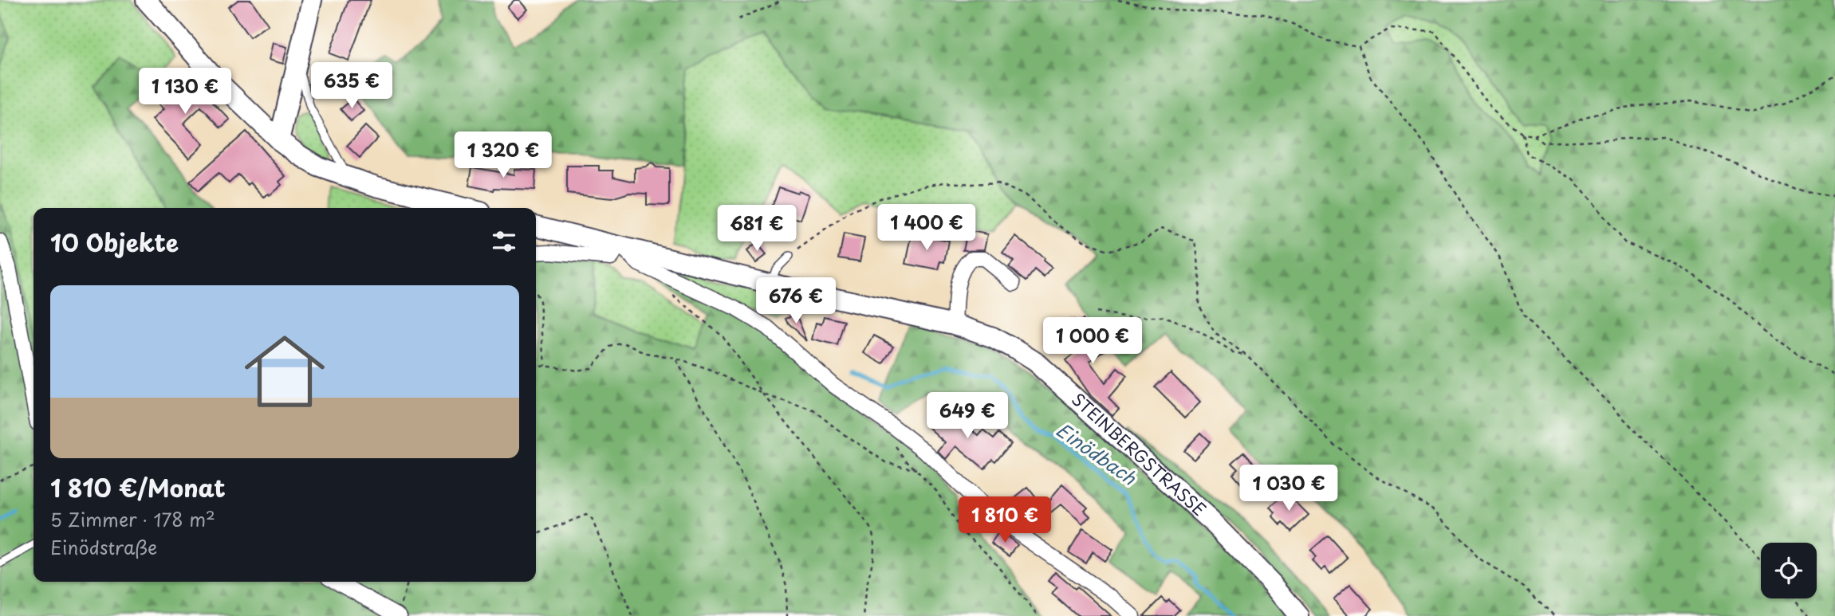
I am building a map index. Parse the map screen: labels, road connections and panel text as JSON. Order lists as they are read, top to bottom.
{
  "streets": {
    "main road": ["STEINBERGSTRASSE"]
  },
  "water": ["Einödbach"],
  "page": {
    "price": [
      "635 €",
      "1 130 €",
      "1 320 €",
      "1 400 €",
      "681 €",
      "676 €",
      "1 000 €",
      "649 €",
      "1 030 €",
      "1 810 €"
    ],
    "heading": "10 Objekte",
    "list": [
      {
        "name": "1 810 €/Monat",
        "note": "5 Zimmer · 178 m² · Einödstraße"
      }
    ]
  }
}
